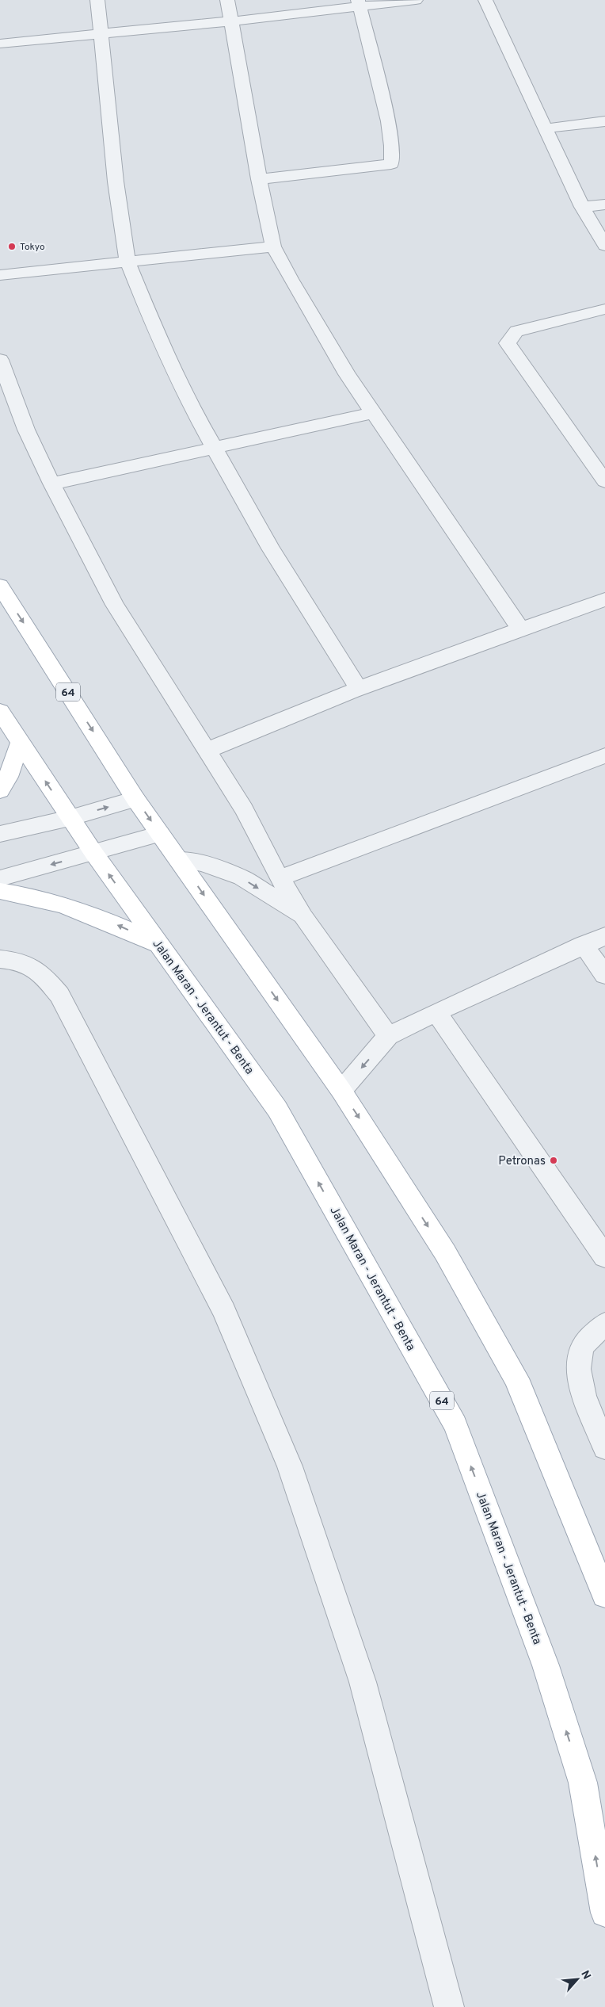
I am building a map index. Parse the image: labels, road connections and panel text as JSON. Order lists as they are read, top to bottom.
{
  "streets": {
    "main road": ["64", "Jalan Maran - Jerantut - Benta"]
  },
  "places": ["Tokyo", "Petronas"],
  "north": "top right"
}
